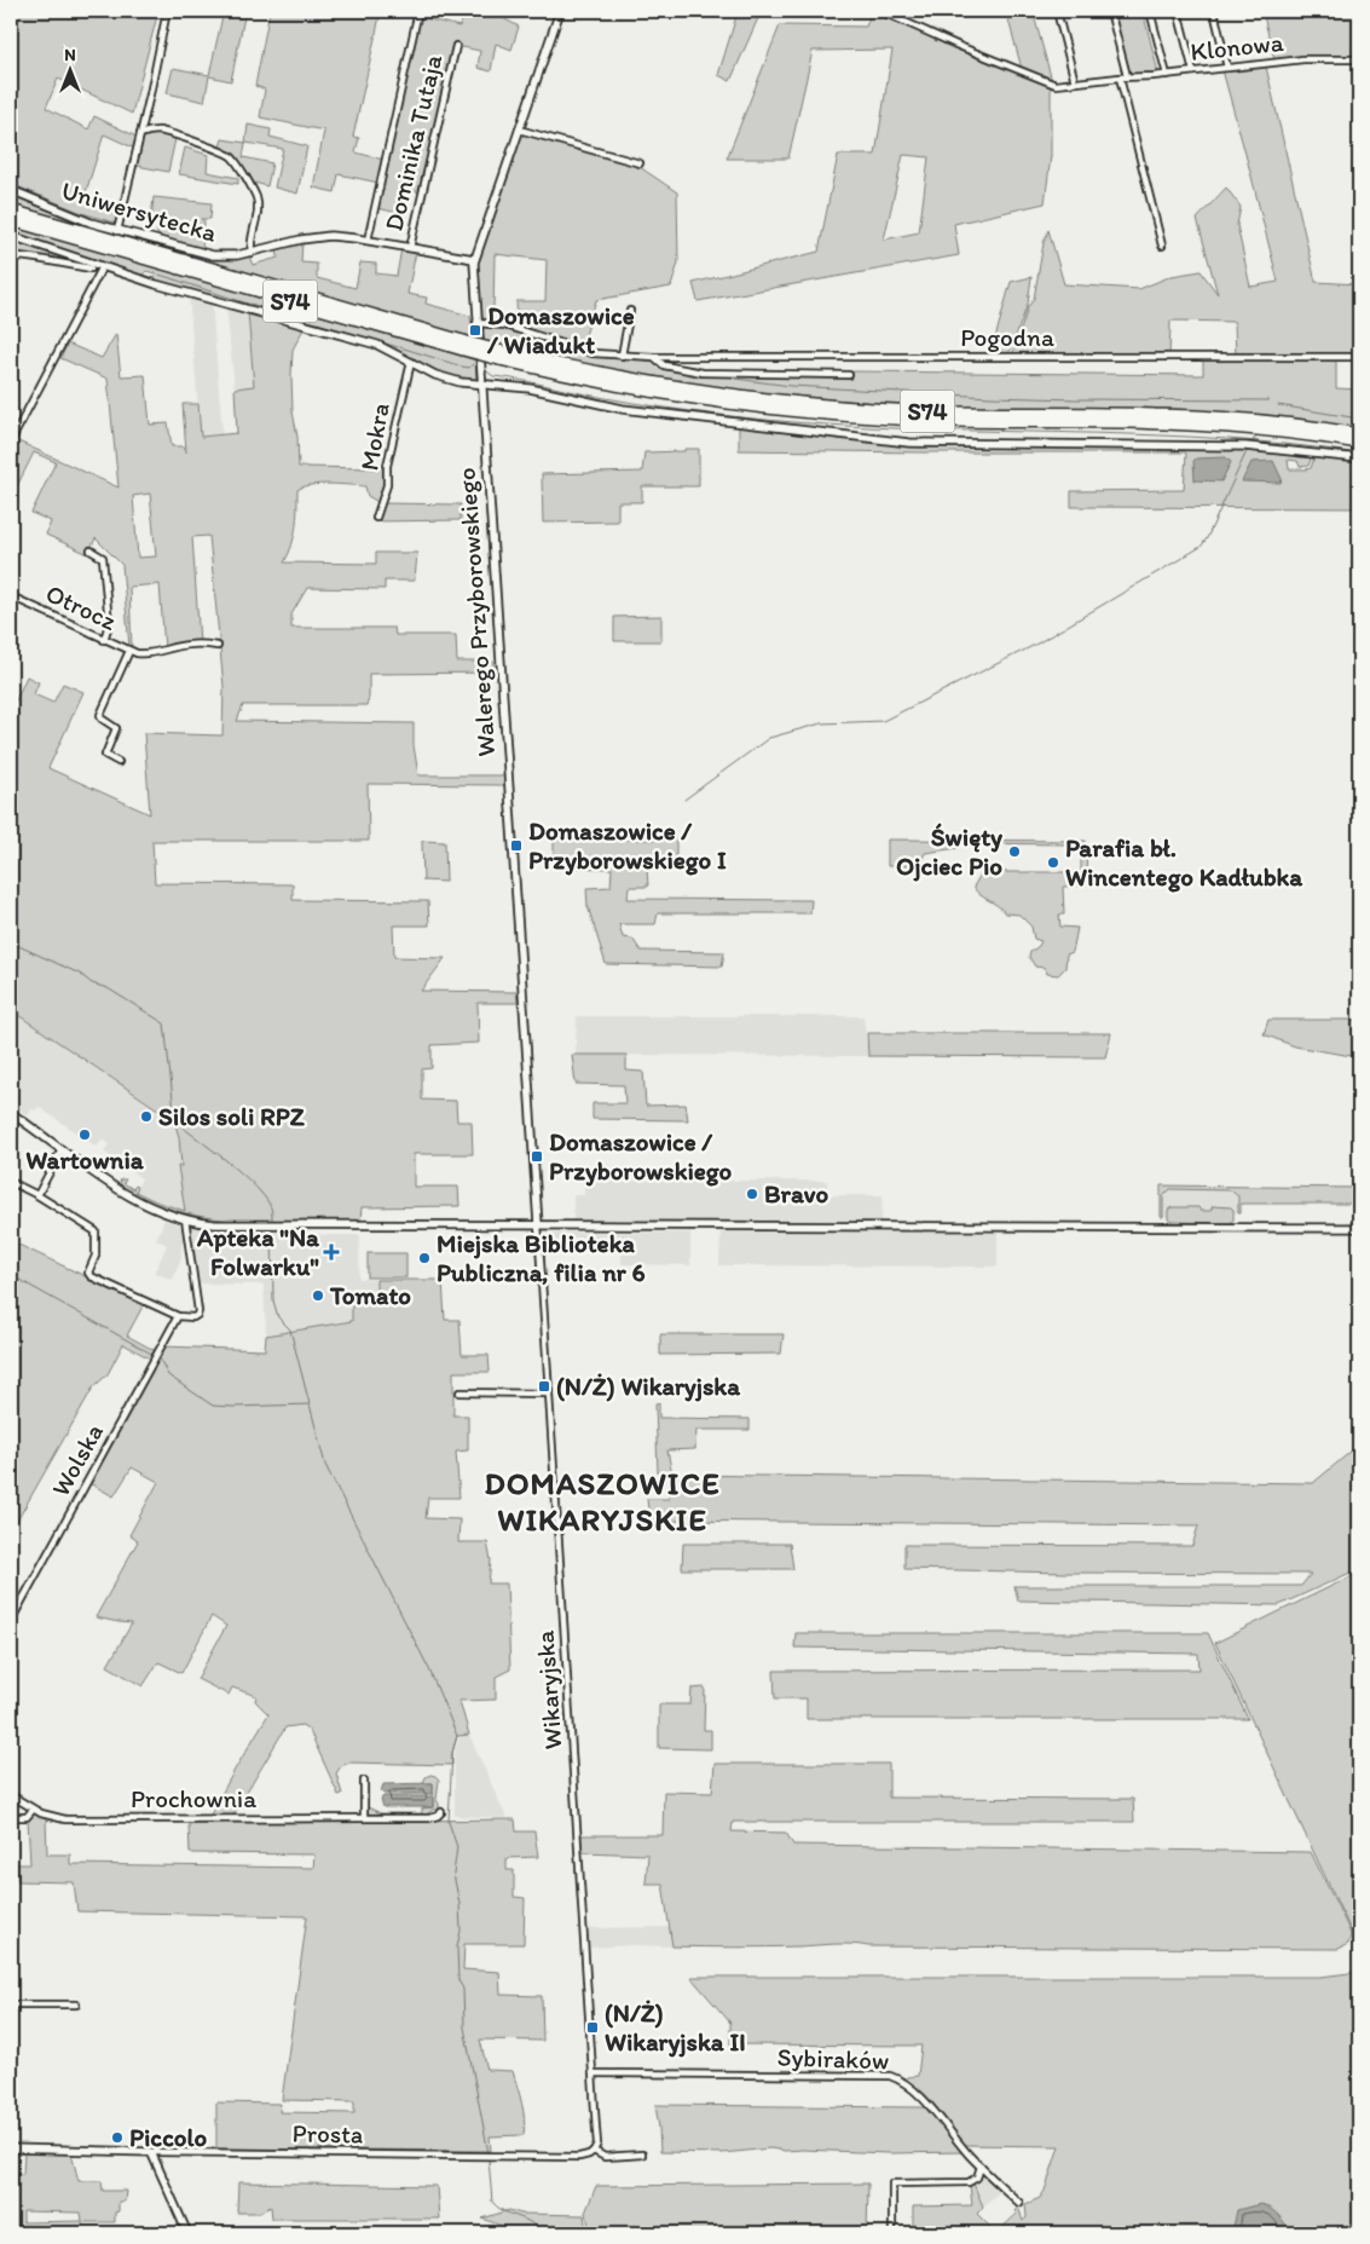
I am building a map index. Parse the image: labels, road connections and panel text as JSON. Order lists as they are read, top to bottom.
{
  "streets": {
    "highway": ["S74"],
    "street": [
      "Klonowa",
      "Dominika Tutaja",
      "Uniwersytecka",
      "Pogodna",
      "Mokra",
      "Otrocz",
      "Walerego Przyborowskiego",
      "Wolska",
      "Wikaryjska",
      "Prochownia",
      "Sybiraków",
      "Prosta"
    ]
  },
  "crossings": [
    ["Dominika Tutaja", "Uniwersytecka"],
    ["Uniwersytecka", "Walerego Przyborowskiego"],
    ["Pogodna", "Walerego Przyborowskiego"],
    ["Walerego Przyborowskiego", "Wikaryjska"],
    ["Wikaryjska", "Sybiraków"],
    ["Wikaryjska", "Prosta"]
  ],
  "districts": ["DOMASZOWICE WIKARYJSKIE"],
  "places": {
    "transit": [
      "Domaszowice / Wiadukt",
      "Domaszowice / Przyborowskiego I",
      "Domaszowice / Przyborowskiego",
      "(N/Ż) Wikaryjska",
      "(N/Ż) Wikaryjska II"
    ],
    "other": [
      "Święty Ojciec Pio",
      "Parafia bł. Wincentego Kadłubka",
      "Silos soli RPZ",
      "Wartownia",
      "Bravo",
      "Miejska Biblioteka Publiczna, filia nr 6",
      "Tomato",
      "Piccolo"
    ],
    "health": ["Apteka \"Na Folwarku\""]
  },
  "north": "top"
}
